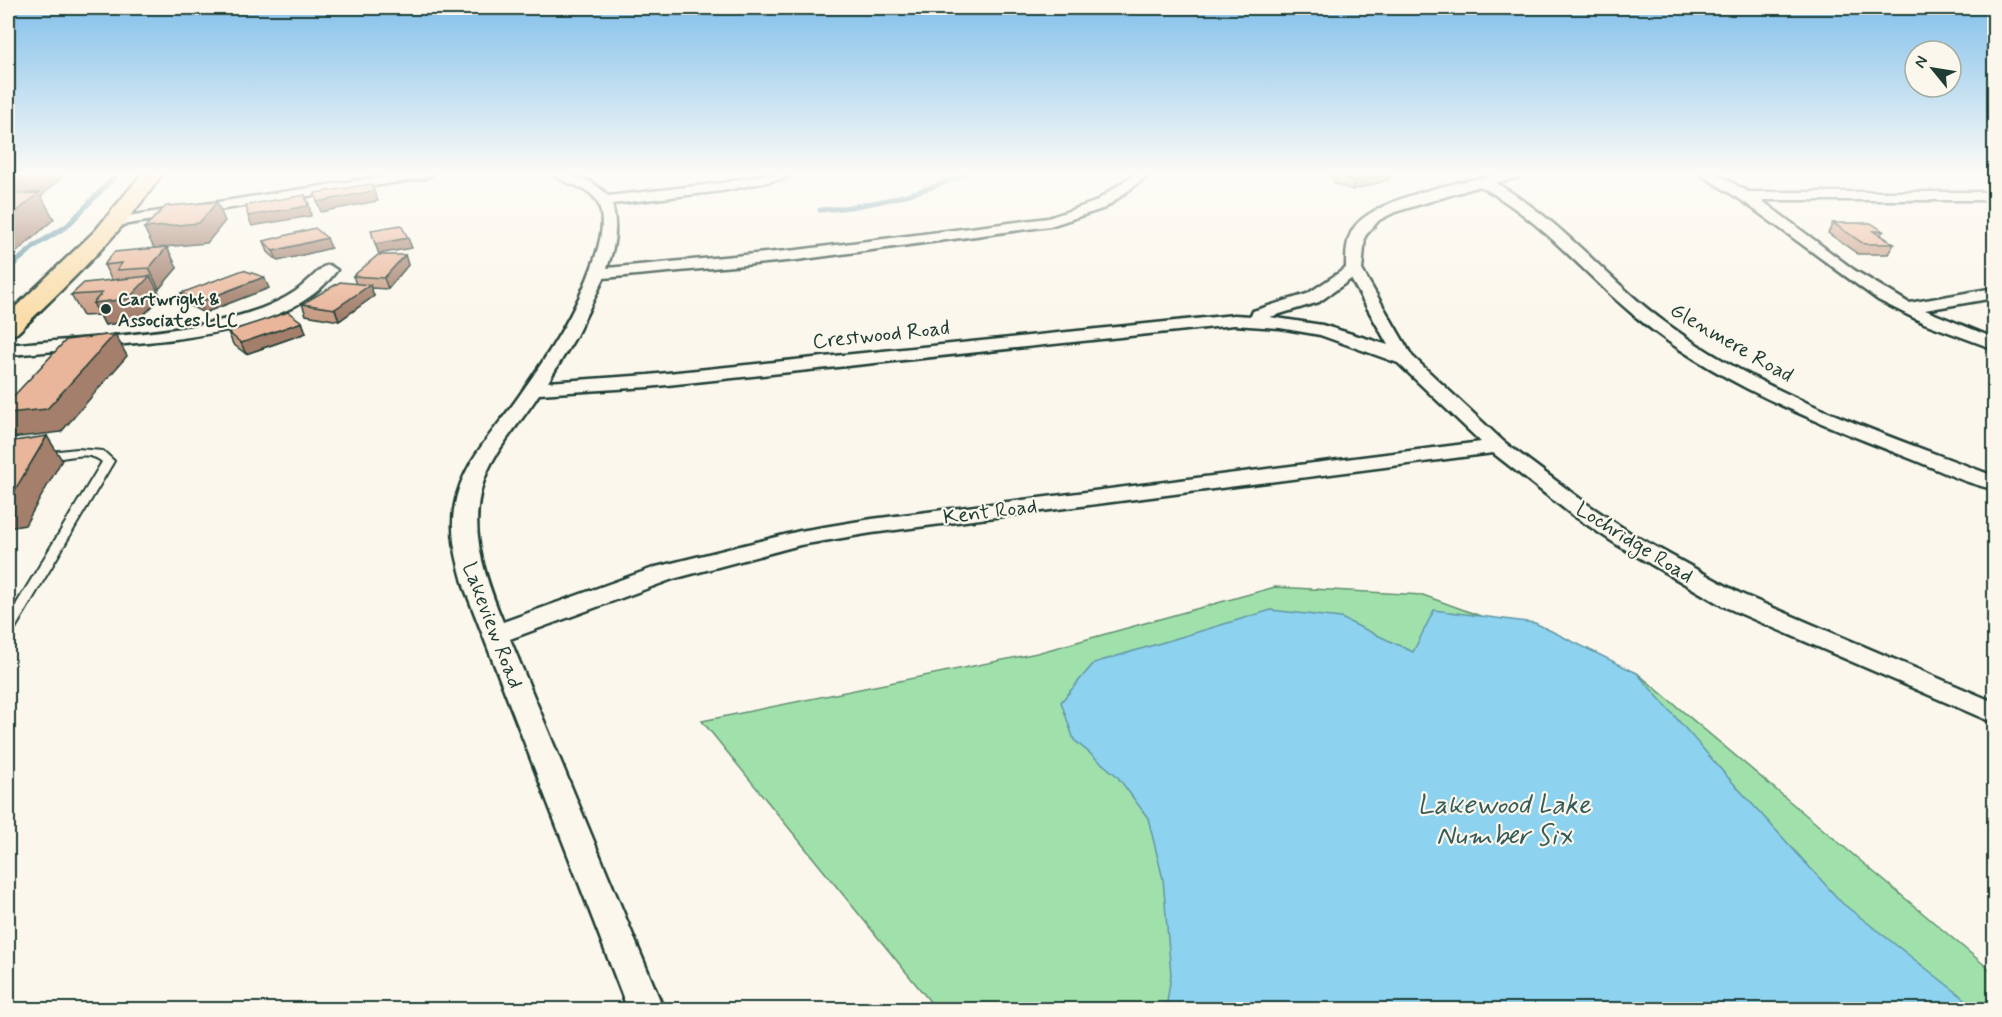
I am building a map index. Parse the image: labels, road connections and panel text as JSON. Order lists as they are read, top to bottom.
{
  "streets": {
    "street": [
      "Crestwood Road",
      "Glenmere Road",
      "Kent Road",
      "Lochridge Road",
      "Lakeview Road"
    ]
  },
  "crossings": [
    ["Crestwood Road", "Lochridge Road"],
    ["Crestwood Road", "Lakeview Road"],
    ["Kent Road", "Lochridge Road"],
    ["Kent Road", "Lakeview Road"]
  ],
  "water": ["Lakewood Lake Number Six"],
  "places": ["Cartwright & Associates LLC"],
  "north": "top left"
}
